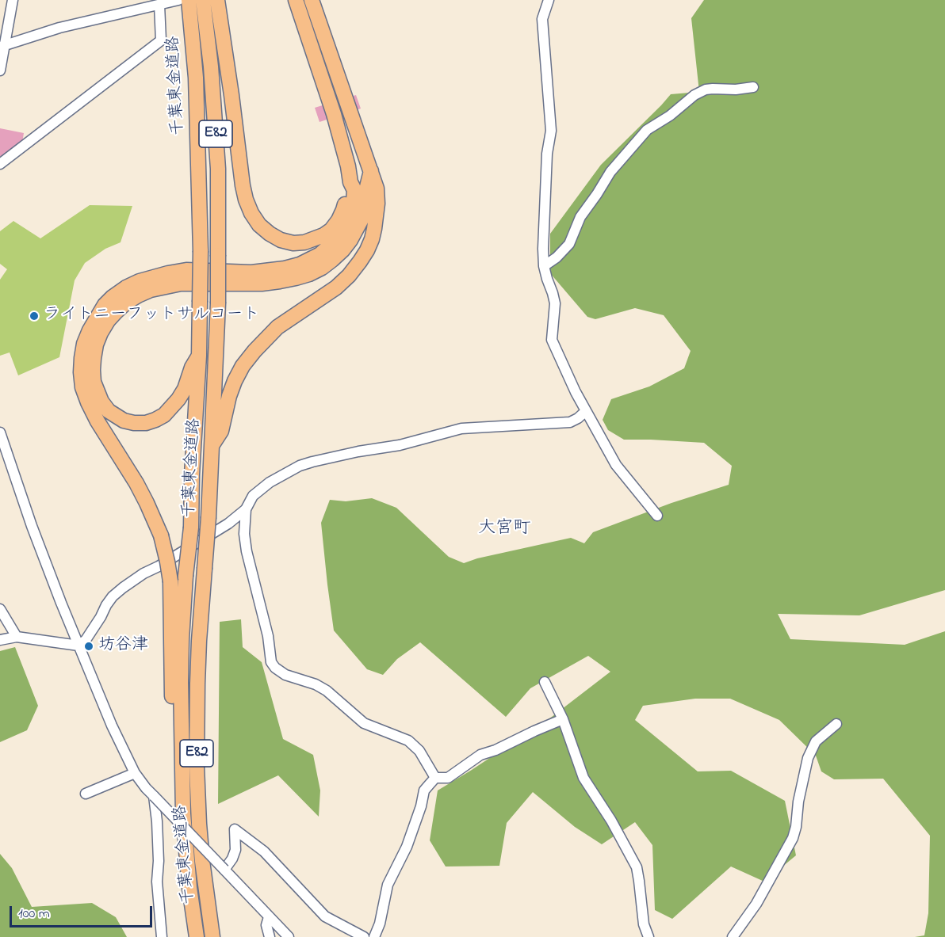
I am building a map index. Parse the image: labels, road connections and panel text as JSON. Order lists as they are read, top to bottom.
{
  "streets": {
    "highway": ["千葉東金道路", "E82"]
  },
  "districts": ["大宮町"],
  "places": ["ライトニーフットサルコート", "坊谷津"],
  "scale_bar": "100 m"
}
